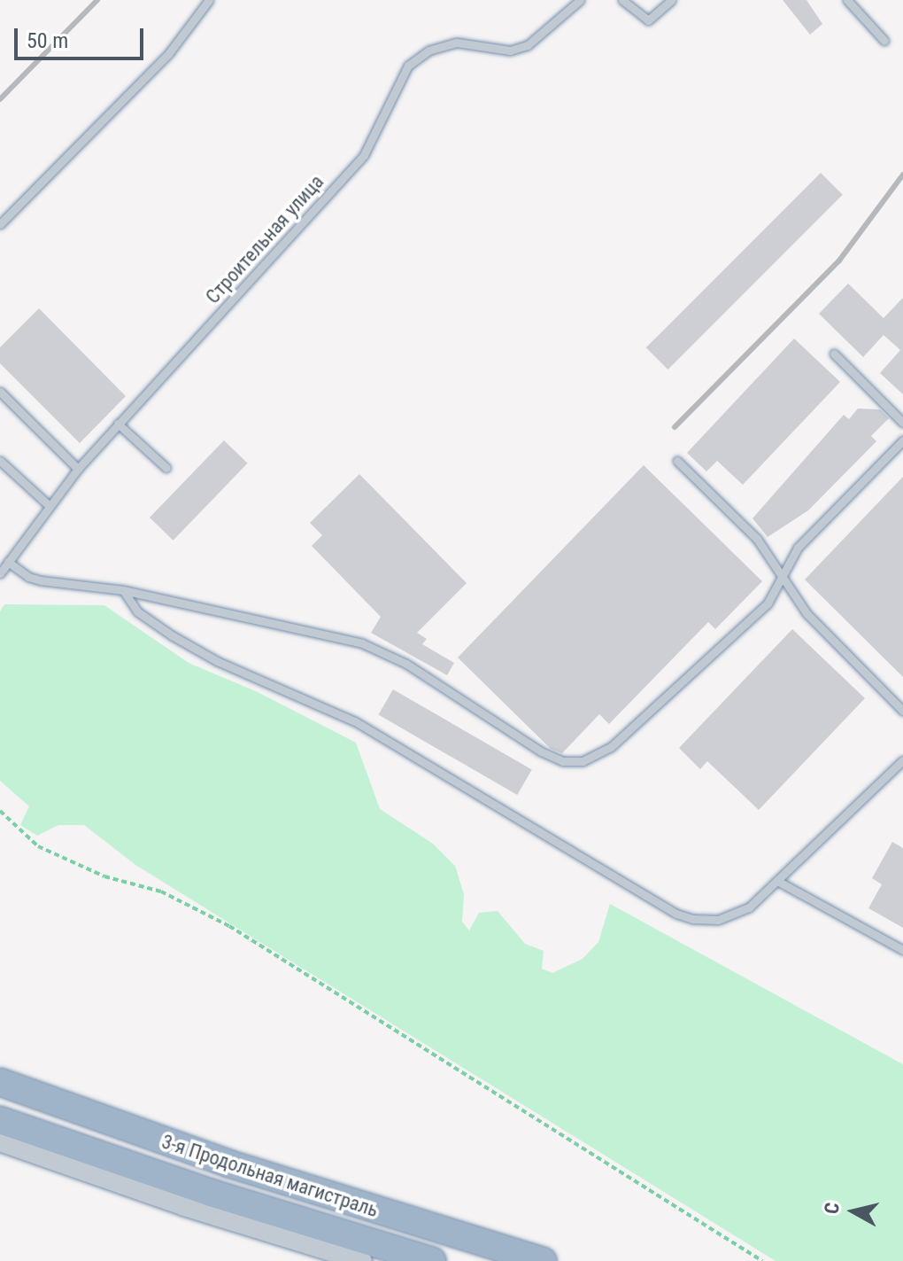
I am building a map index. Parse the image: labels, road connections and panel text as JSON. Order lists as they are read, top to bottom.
{
  "streets": {
    "highway": ["3-я Продольная магистраль"],
    "lane": ["Строительная улица"]
  },
  "scale_bar": "50 m",
  "north": "left"
}
